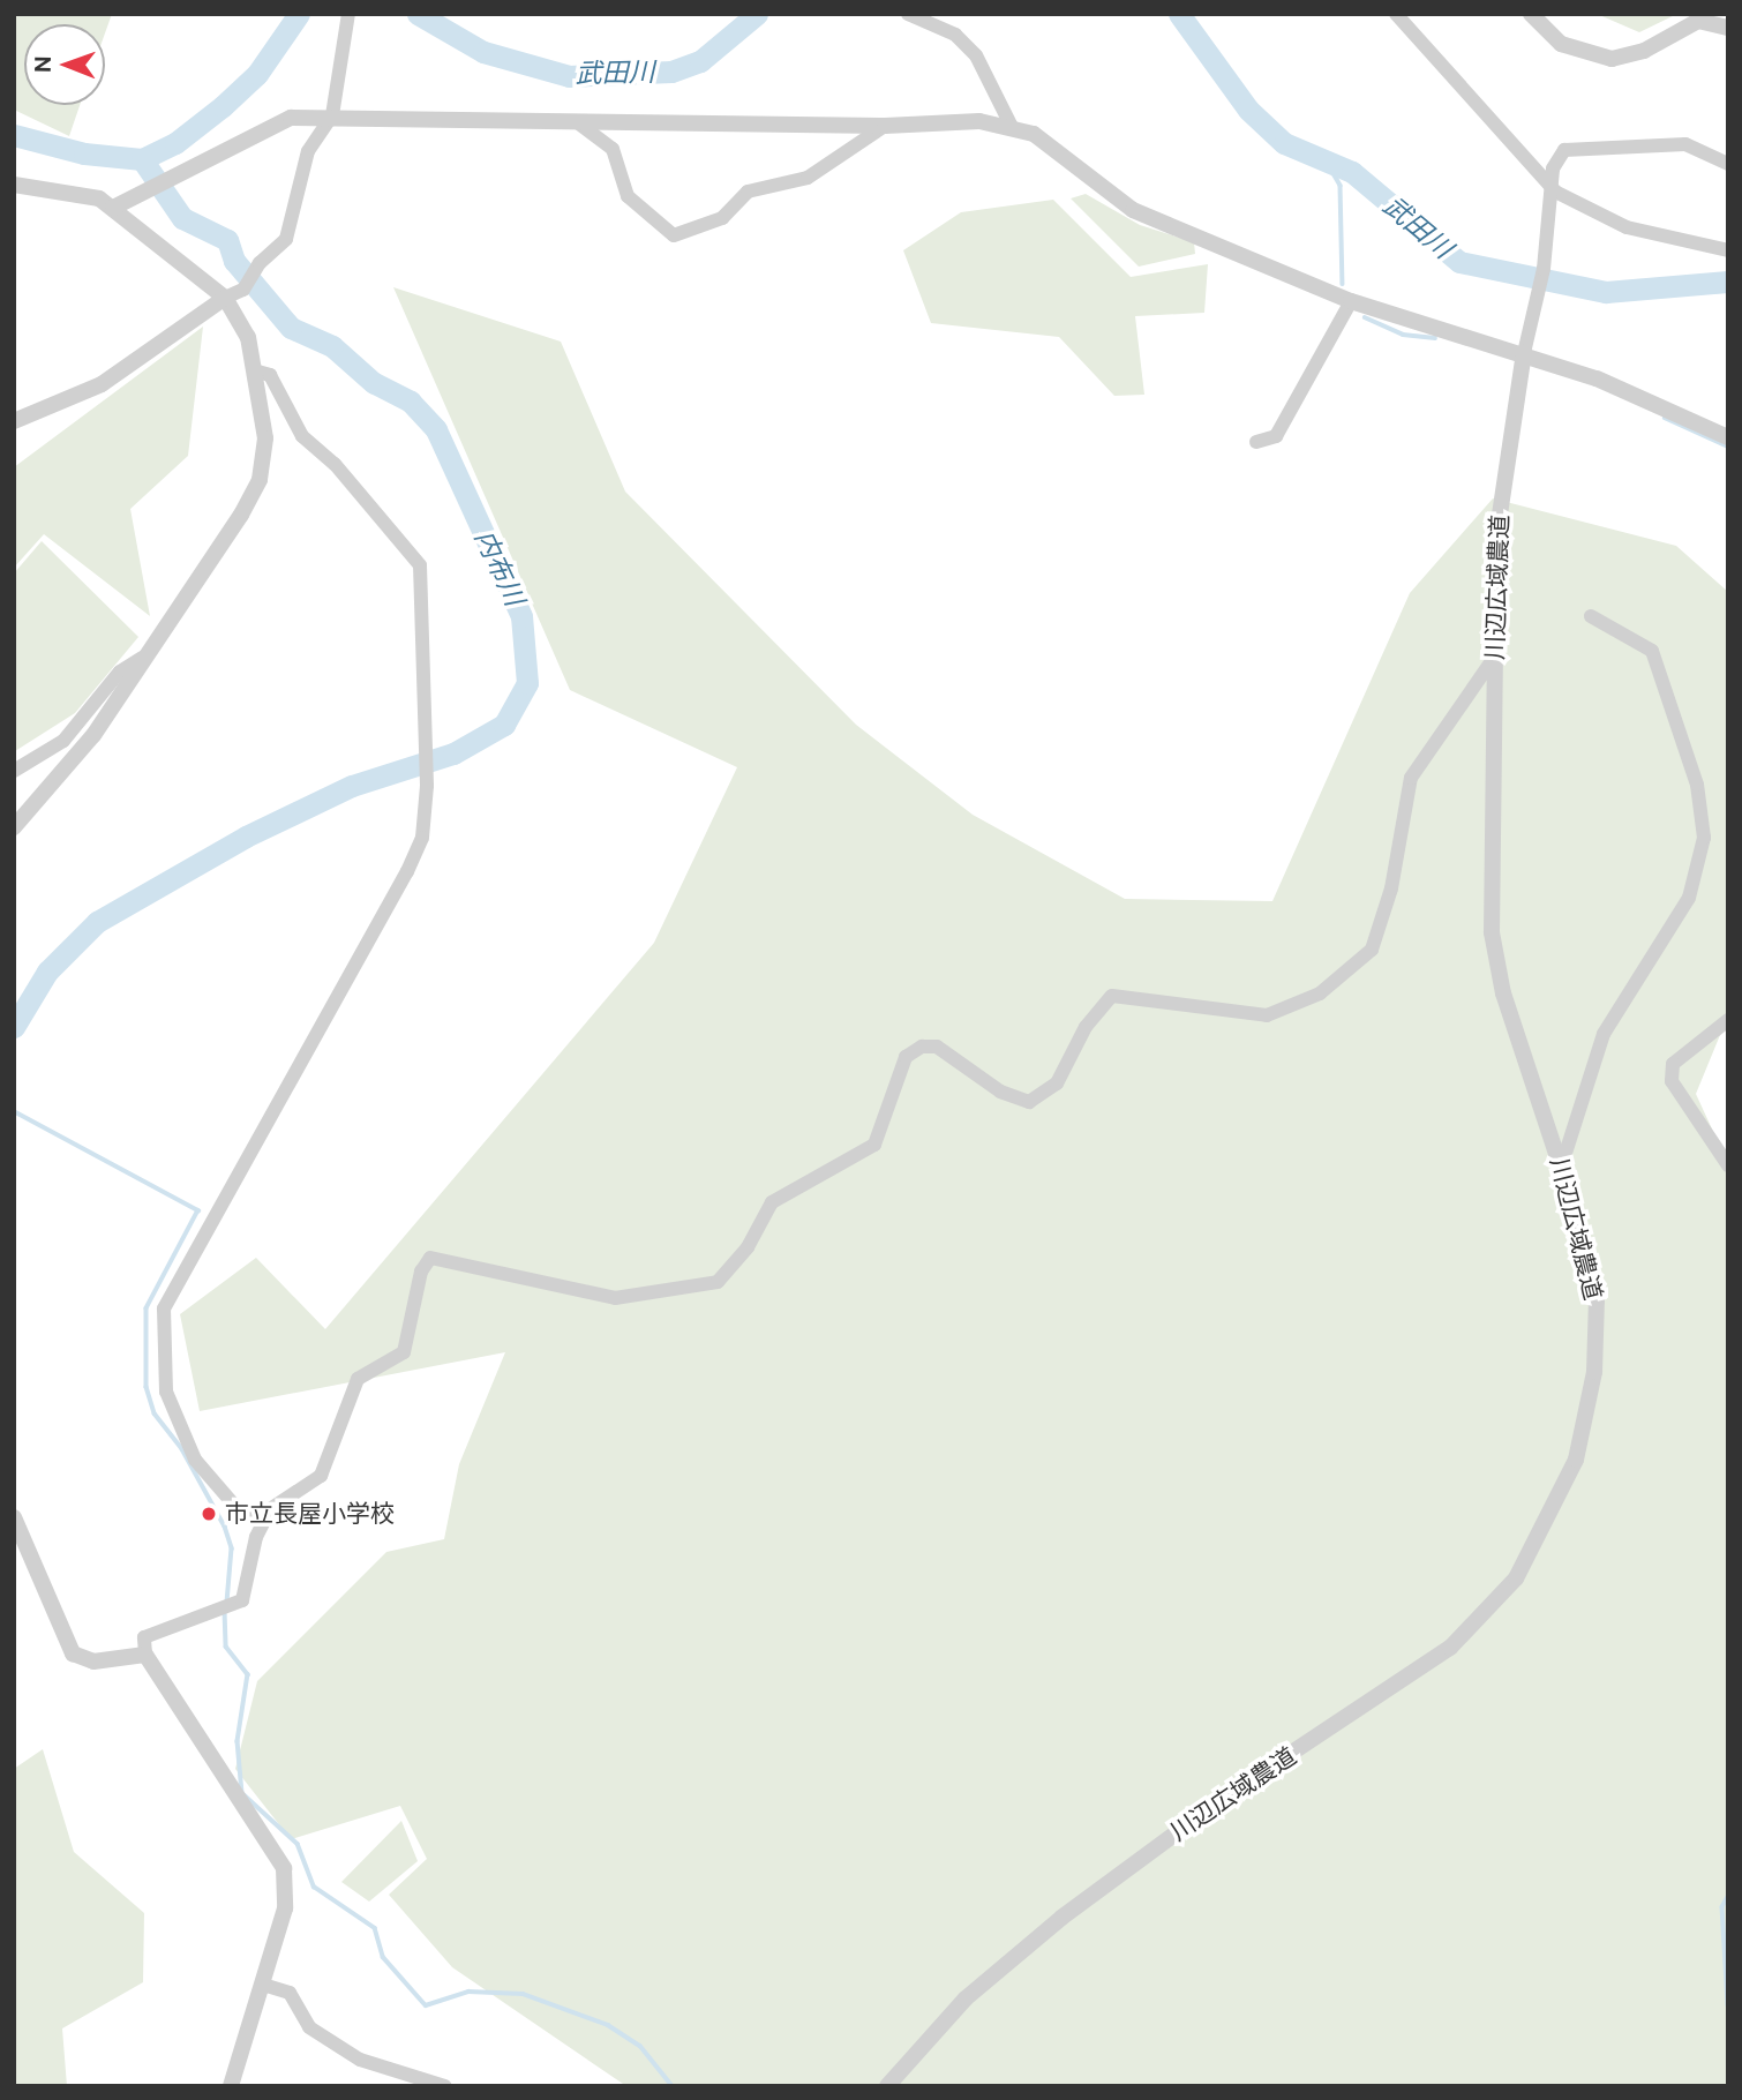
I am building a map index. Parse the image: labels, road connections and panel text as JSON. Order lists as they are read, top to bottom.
{
  "streets": {
    "street": ["川辺広域農道"]
  },
  "water": ["武田川", "内布川"],
  "places": ["市立長屋小学校"],
  "north": "left"
}
